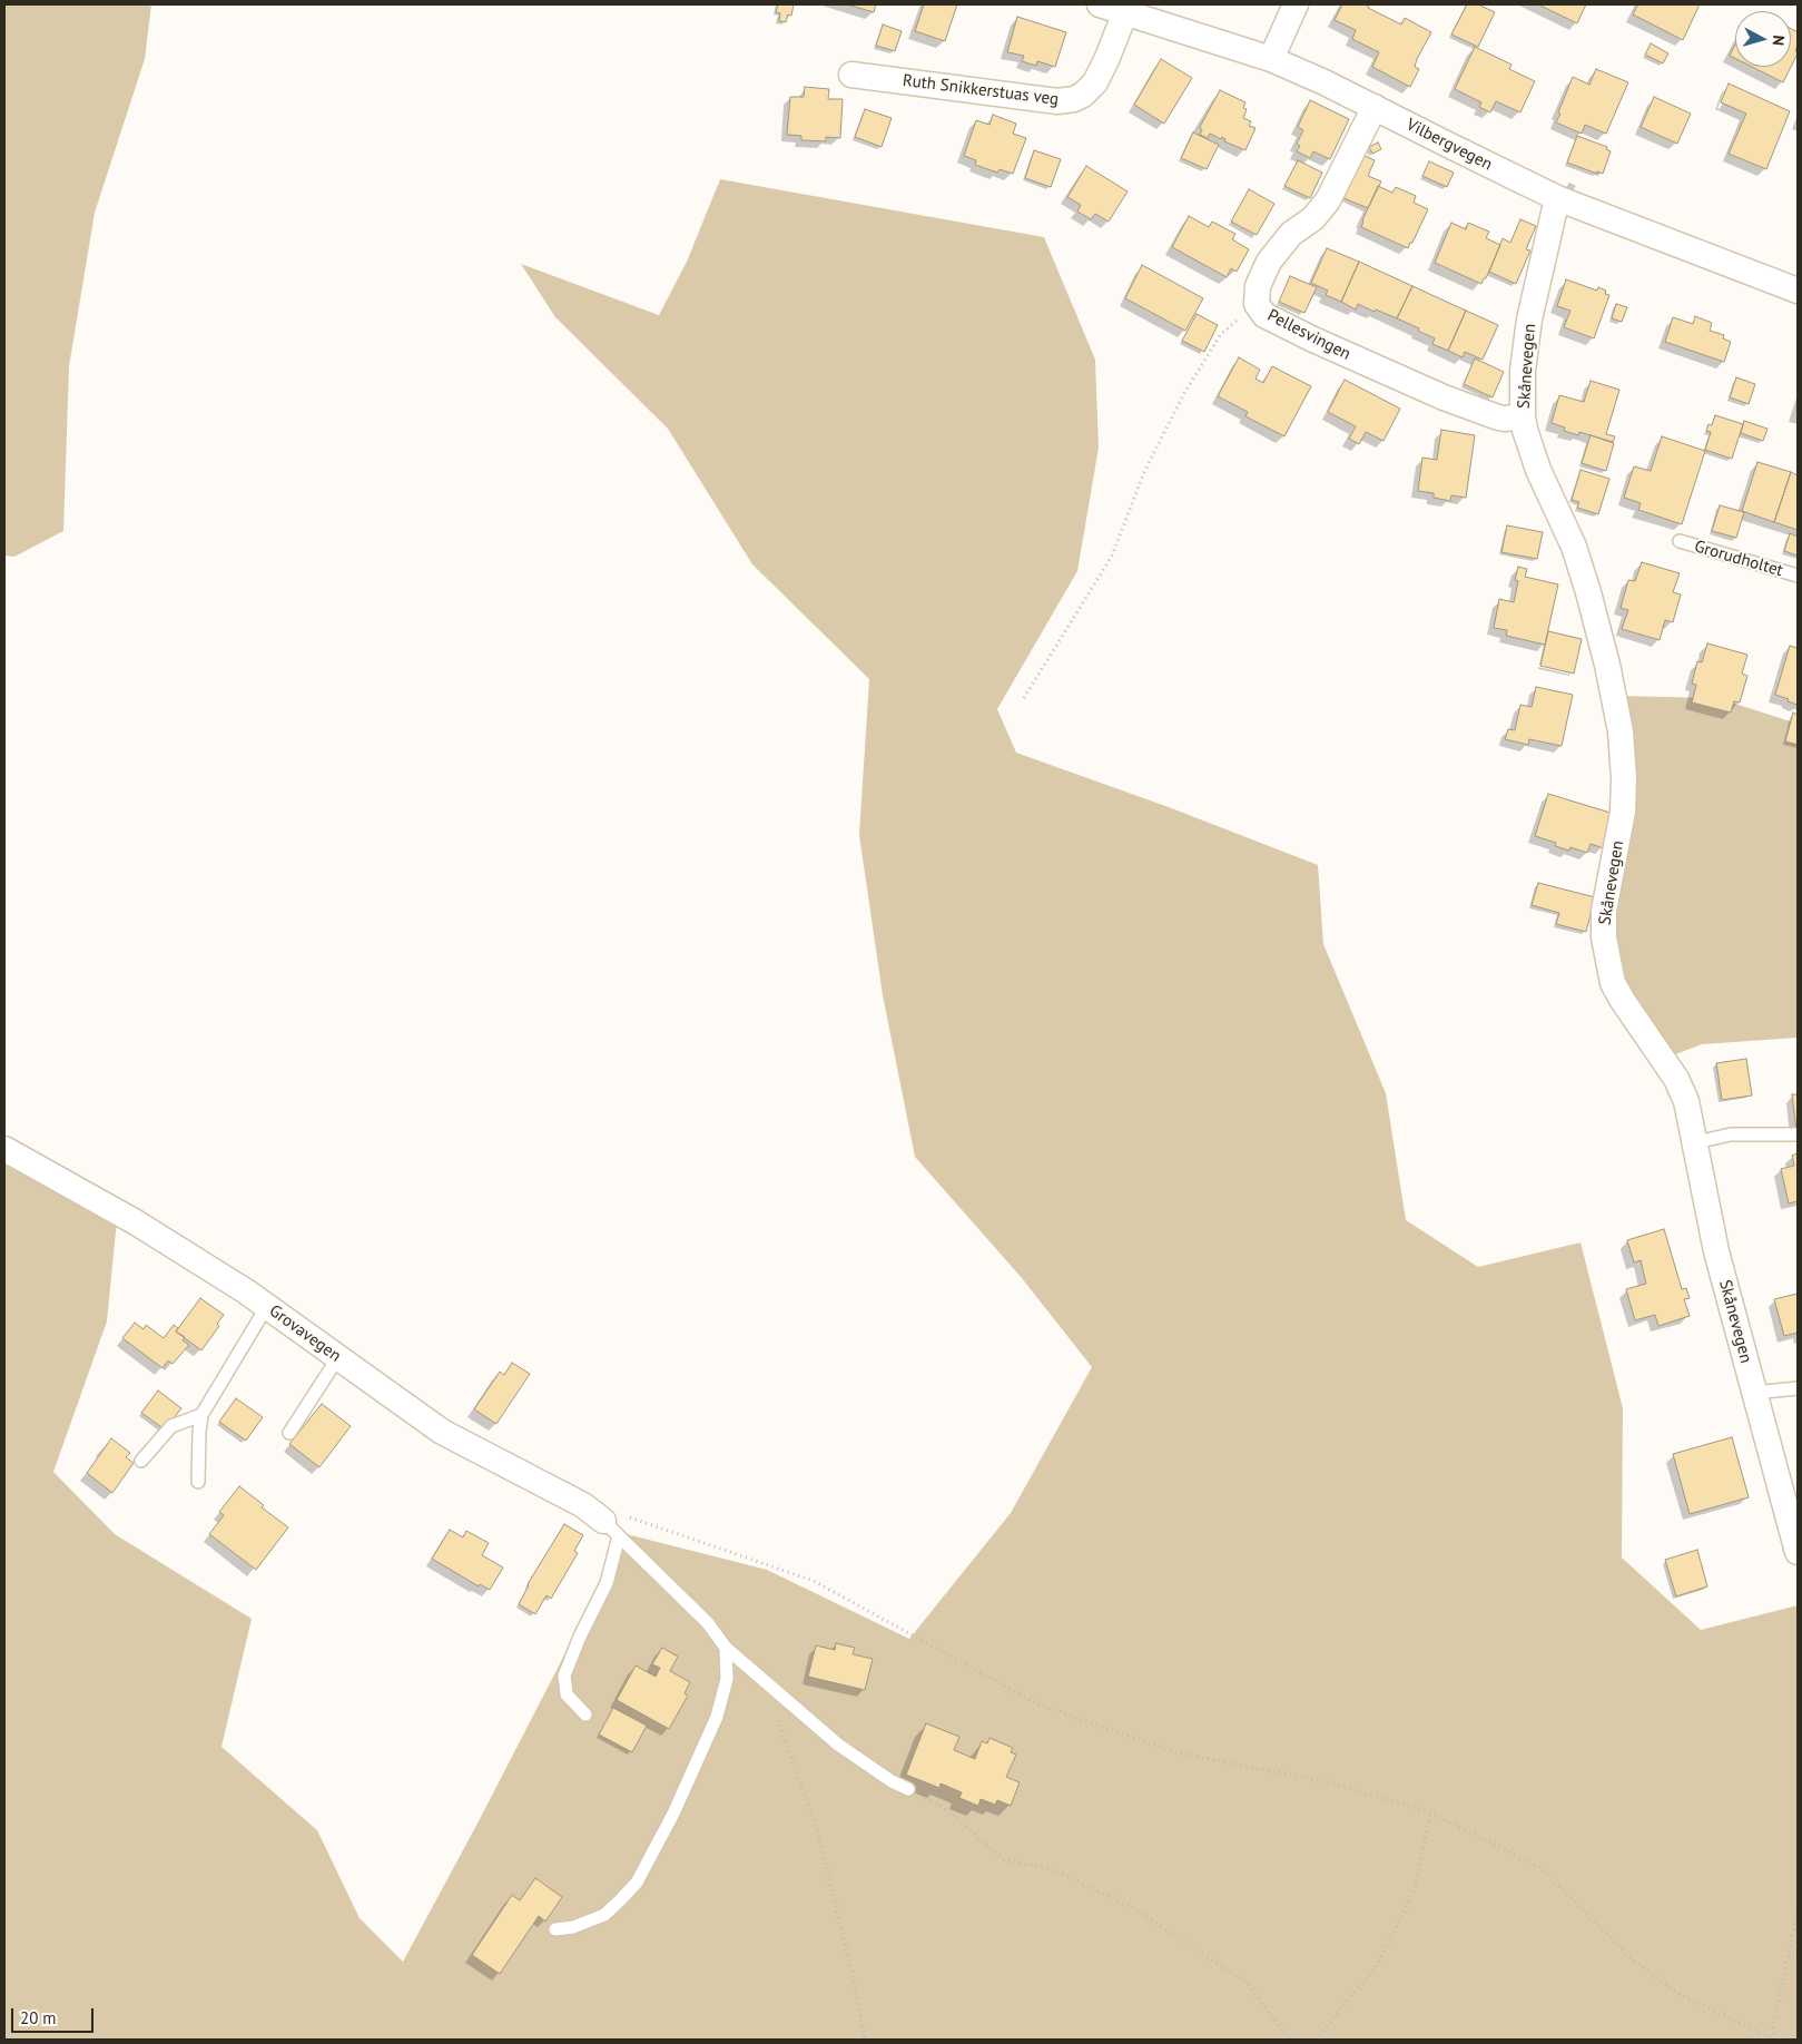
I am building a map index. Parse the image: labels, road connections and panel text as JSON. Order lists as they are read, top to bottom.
{
  "streets": {
    "street": [
      "Ruth Snikkerstuas veg",
      "Vilbergvegen",
      "Pellesvingen",
      "Skånevegen",
      "Grovavegen"
    ],
    "lane": ["Grorudholtet"]
  },
  "crossings": [
    ["Ruth Snikkerstuas veg", "Vilbergvegen"],
    ["Vilbergvegen", "Pellesvingen"],
    ["Vilbergvegen", "Skånevegen"],
    ["Pellesvingen", "Skånevegen"]
  ],
  "scale_bar": "20 m",
  "north": "right"
}
